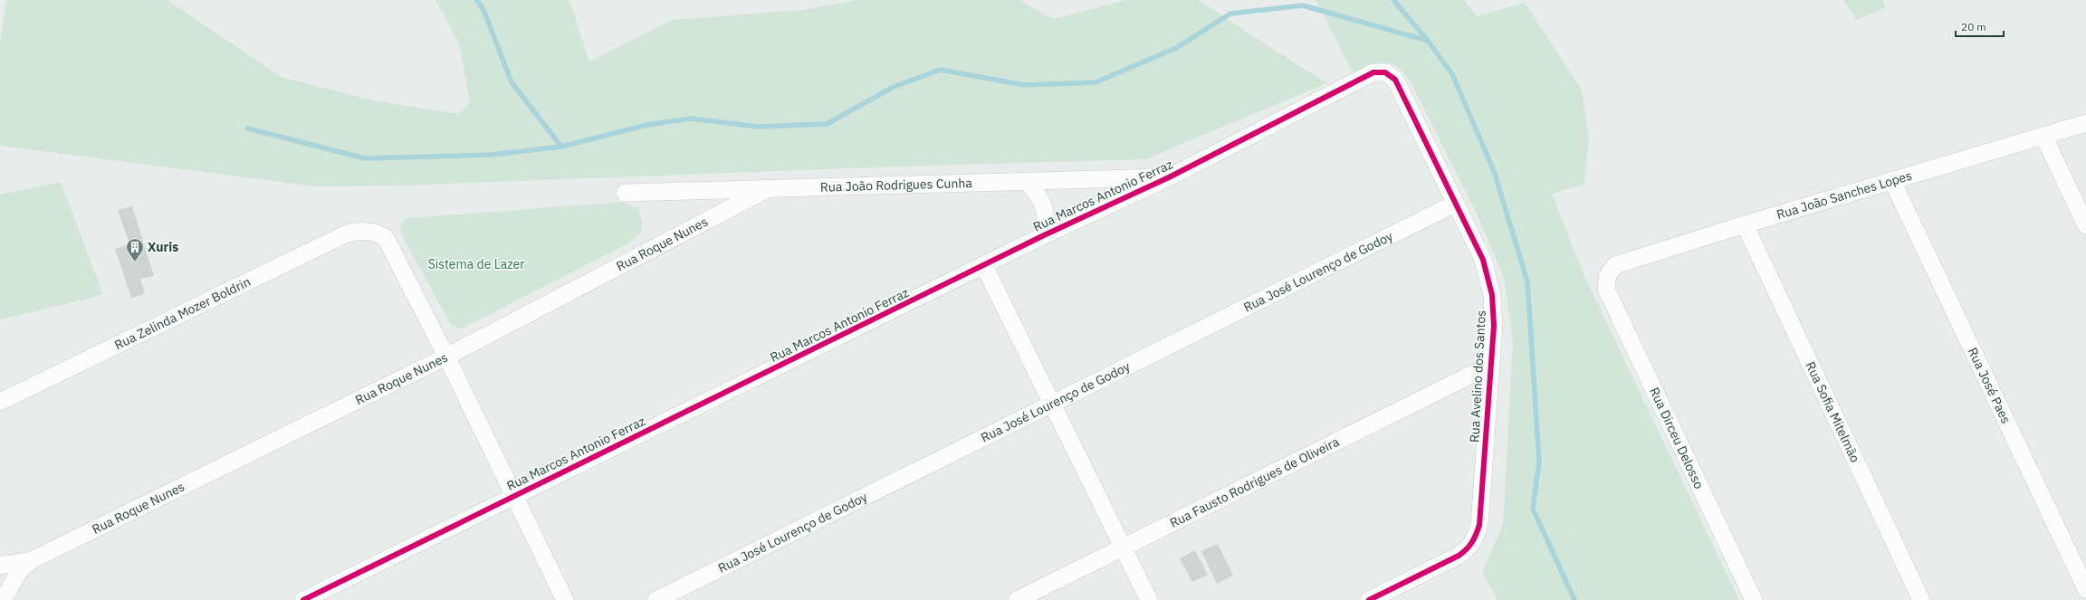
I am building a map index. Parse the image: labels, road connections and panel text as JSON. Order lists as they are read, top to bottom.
{
  "streets": {
    "street": [
      "Rua João Rodrigues Cunha",
      "Rua João Sanches Lopes",
      "Rua Marcos Antonio Ferraz",
      "Rua Roque Nunes",
      "Rua José Lourenço de Godoy",
      "Rua Zelinda Mozer Boldrin",
      "Rua Avelino dos Santos",
      "Rua José Paes",
      "Rua Sofia Mitelmão",
      "Rua Dirceu Delosso",
      "Rua Fausto Rodrigues de Oliveira"
    ]
  },
  "crossings": [
    ["Rua João Rodrigues Cunha", "Rua Marcos Antonio Ferraz"],
    ["Rua João Rodrigues Cunha", "Rua Roque Nunes"],
    ["Rua João Sanches Lopes", "Rua José Paes"],
    ["Rua João Sanches Lopes", "Rua Sofia Mitelmão"],
    ["Rua João Sanches Lopes", "Rua Dirceu Delosso"],
    ["Rua Marcos Antonio Ferraz", "Rua Avelino dos Santos"],
    ["Rua Roque Nunes", "Rua Zelinda Mozer Boldrin"],
    ["Rua José Lourenço de Godoy", "Rua Avelino dos Santos"],
    ["Rua Avelino dos Santos", "Rua Fausto Rodrigues de Oliveira"]
  ],
  "parks": ["Sistema de Lazer"],
  "places": {
    "building": ["Xuris"]
  },
  "scale_bar": "20 m"
}
